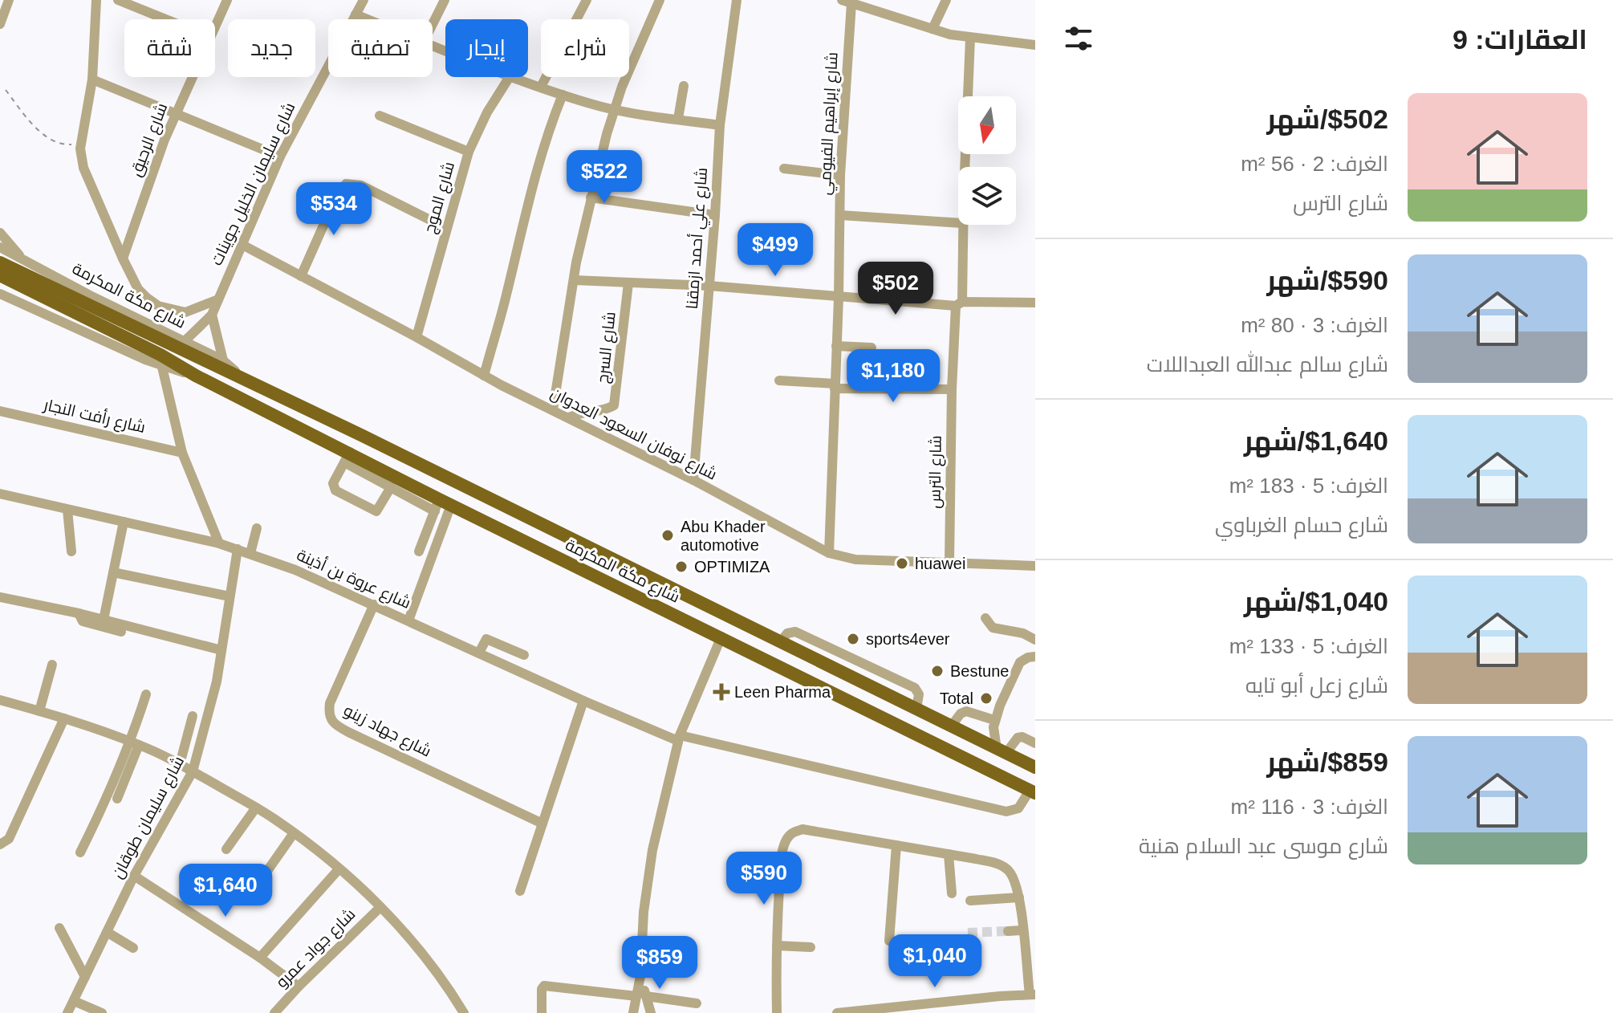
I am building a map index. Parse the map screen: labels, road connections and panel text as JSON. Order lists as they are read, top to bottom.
{
  "streets": {
    "main road": ["شارع مكة المكرمة"],
    "street": [
      "شارع إبراهيم الفيومي",
      "شارع الرحيق",
      "شارع سليمان الخليل جوينات",
      "شارع الموج",
      "شارع علي أحمد ازمقنا",
      "شارع السرج",
      "شارع رأفت النجار",
      "شارع نوفان السعود العدوان",
      "شارع الترس",
      "شارع عروة بن أذينة",
      "شارع جهاد زينو",
      "شارع سليمان طوقان",
      "شارع جواد عمرو"
    ]
  },
  "crossings": [
    ["شارع إبراهيم الفيومي", "شارع نوفان السعود العدوان"],
    ["شارع سليمان الخليل جوينات", "شارع مكة المكرمة"],
    ["شارع سليمان الخليل جوينات", "شارع نوفان السعود العدوان"],
    ["شارع الموج", "شارع نوفان السعود العدوان"],
    ["شارع علي أحمد ازمقنا", "شارع نوفان السعود العدوان"],
    ["شارع مكة المكرمة", "شارع عروة بن أذينة"],
    ["شارع السرج", "شارع نوفان السعود العدوان"],
    ["شارع نوفان السعود العدوان", "شارع الترس"],
    ["شارع عروة بن أذينة", "شارع جهاد زينو"],
    ["شارع عروة بن أذينة", "شارع سليمان طوقان"]
  ],
  "places": {
    "other": [
      "Abu Khader automotive",
      "huawei",
      "OPTIMIZA",
      "sports4ever",
      "Bestune",
      "Total"
    ],
    "health": ["Leen Pharma"]
  },
  "north": "bottom",
  "page": {
    "heading": "العقارات: 9",
    "chip": [
      "شراء",
      "إيجار",
      "تصفية",
      "جديد",
      "شقة"
    ],
    "list": [
      {
        "name": "$502/شهر",
        "note": "الغرف: 2 · 56 m² · شارع الترس"
      },
      {
        "name": "$590/شهر",
        "note": "الغرف: 3 · 80 m² · شارع سالم عبدالله العبداللات"
      },
      {
        "name": "$1,640/شهر",
        "note": "الغرف: 5 · 183 m² · شارع حسام الغرباوي"
      },
      {
        "name": "$1,040/شهر",
        "note": "الغرف: 5 · 133 m² · شارع زعل أبو تايه"
      },
      {
        "name": "$859/شهر",
        "note": "الغرف: 3 · 116 m² · شارع موسى عبد السلام هنية"
      }
    ],
    "price": [
      "$522",
      "$534",
      "$499",
      "$502",
      "$1,180",
      "$590",
      "$1,640",
      "$1,040",
      "$859"
    ]
  }
}
